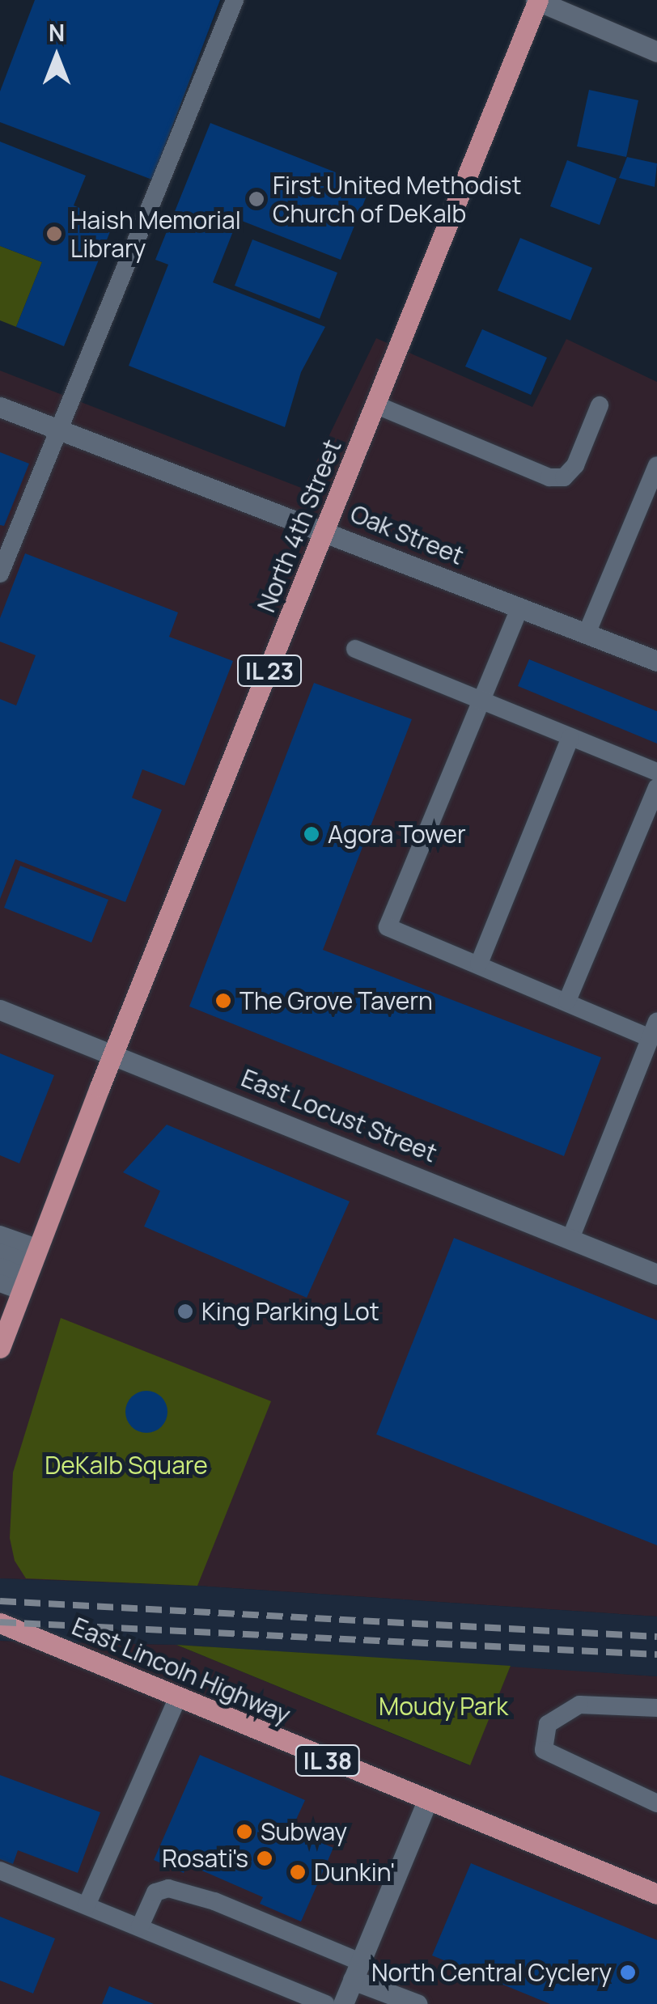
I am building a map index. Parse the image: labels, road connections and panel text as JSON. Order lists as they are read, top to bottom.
{
  "streets": {
    "main road": [
      "North 4th Street",
      "IL 23",
      "East Lincoln Highway",
      "IL 38"
    ],
    "street": ["Oak Street", "East Locust Street"]
  },
  "crossings": [
    ["North 4th Street", "Oak Street"],
    ["North 4th Street", "East Locust Street"]
  ],
  "parks": ["DeKalb Square", "Moudy Park"],
  "places": [
    "First United Methodist Church of DeKalb",
    "Haish Memorial Library",
    "Agora Tower",
    "The Grove Tavern",
    "King Parking Lot",
    "Subway",
    "Rosati's",
    "Dunkin'",
    "North Central Cyclery"
  ],
  "north": "top"
}
